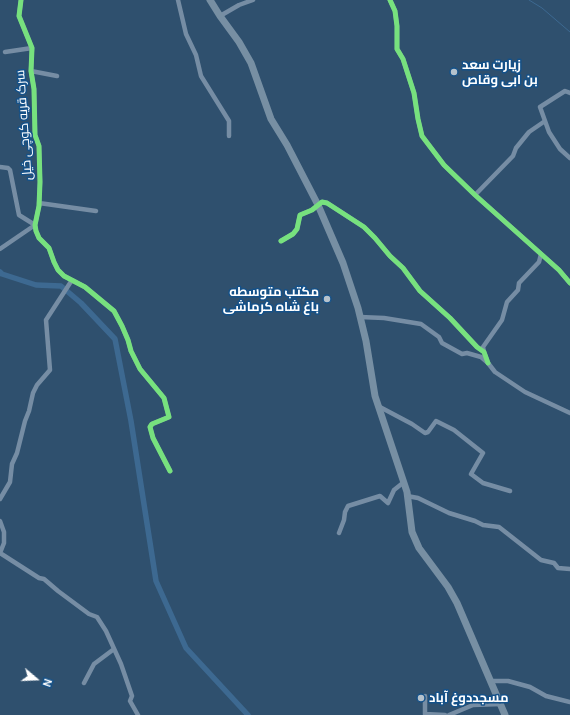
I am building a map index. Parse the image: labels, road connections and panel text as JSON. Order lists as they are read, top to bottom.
{
  "streets": {
    "street": ["سرک قریه کوچی خیل"]
  },
  "places": ["زیارت سعد بن ابی وقاص", "مکتب متوسطه باغ شاه کرماشی", "مسجددوغ آباد"],
  "north": "right"
}
